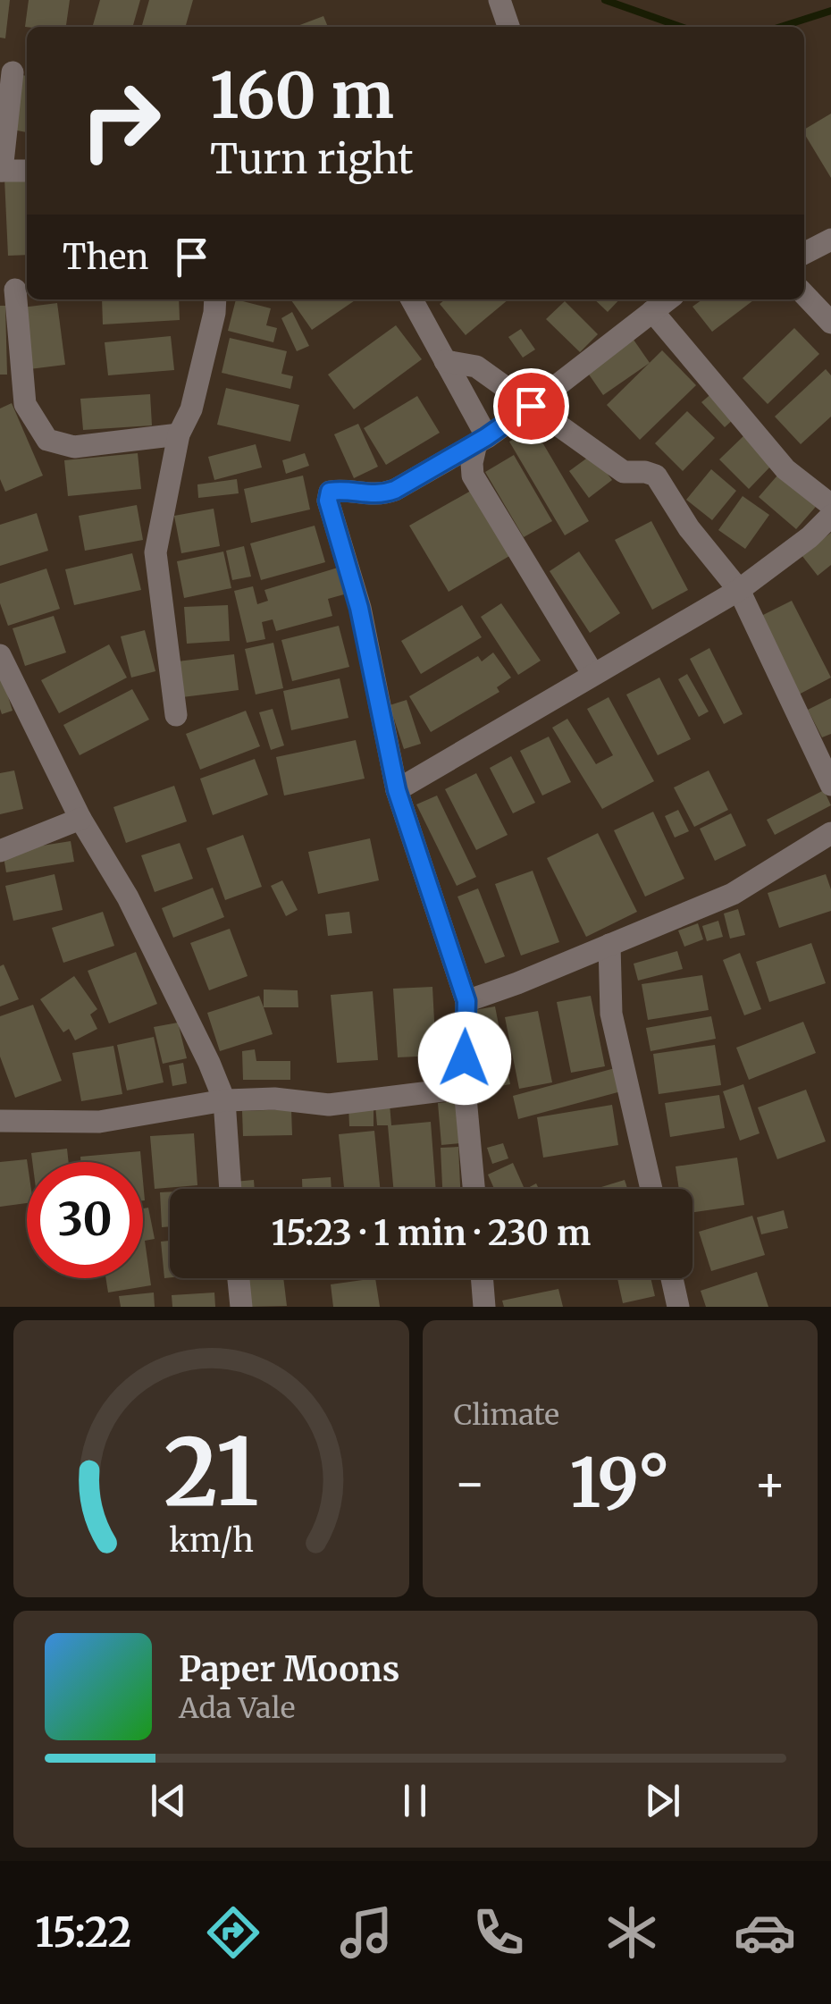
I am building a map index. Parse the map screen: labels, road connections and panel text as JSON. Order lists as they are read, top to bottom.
{
  "page": {
    "turn": ["160 m", "Turn right"],
    "then": "Then",
    "limit": "30",
    "trip": "15:23 · 1 min · 230 m",
    "tile": "Climate",
    "heat": ["−", "19°", "+"],
    "song": ["Paper Moons", "Ada Vale"],
    "tabs": "15:22",
    "gauge": ["21", "km/h"]
  }
}
